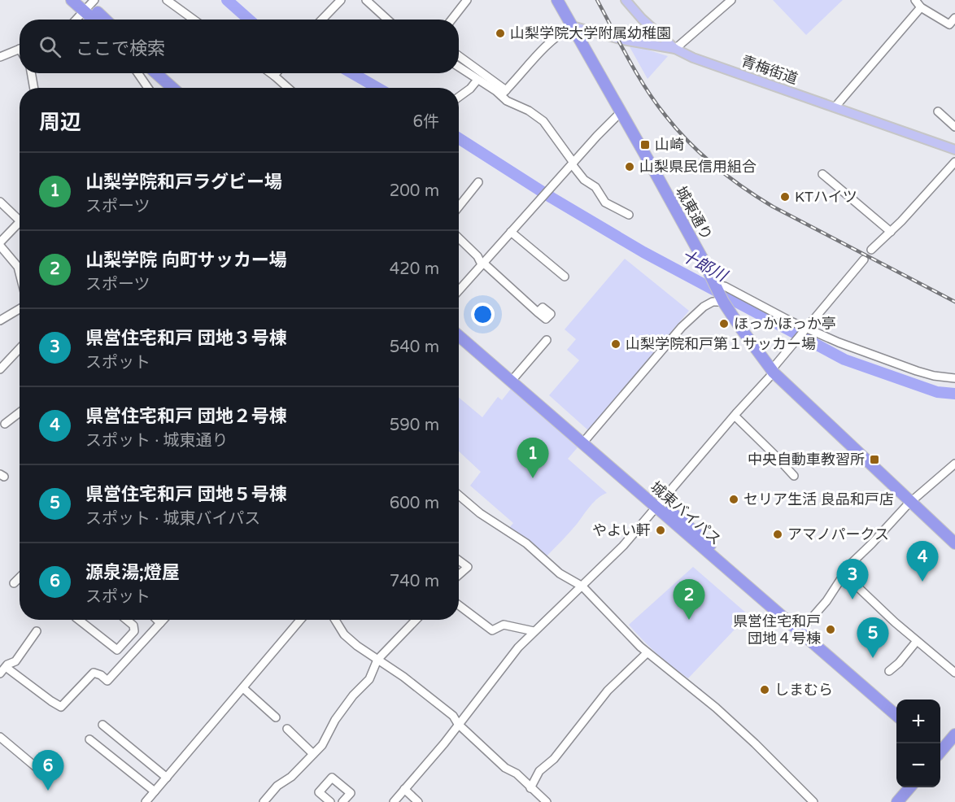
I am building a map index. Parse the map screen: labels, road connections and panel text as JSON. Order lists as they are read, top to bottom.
{
  "streets": {
    "highway": ["城東通り", "城東バイパス"],
    "main road": ["青梅街道"]
  },
  "crossings": [
    ["青梅街道", "城東通り"]
  ],
  "water": ["十郎川"],
  "places": {
    "other": [
      "山梨学院大学附属幼稚園",
      "山梨県民信用組合",
      "KTハイツ",
      "ほっかほっか亭",
      "山梨学院和戸第１サッカー場",
      "セリア生活 良品和戸店",
      "やよい軒",
      "アマノパークス",
      "県営住宅和戸 団地４号棟",
      "しまむら"
    ],
    "transit": ["山崎", "中央自動車教習所"]
  },
  "page": {
    "search": "ここで検索",
    "heading": ["周辺", "6件"],
    "list": [
      {
        "mark": "1",
        "name": "山梨学院和戸ラグビー場",
        "note": "スポーツ",
        "value": "200 m"
      },
      {
        "mark": "2",
        "name": "山梨学院 向町サッカー場",
        "note": "スポーツ",
        "value": "420 m"
      },
      {
        "mark": "3",
        "name": "県営住宅和戸 団地３号棟",
        "note": "スポット",
        "value": "540 m"
      },
      {
        "mark": "4",
        "name": "県営住宅和戸 団地２号棟",
        "note": "スポット · 城東通り",
        "value": "590 m"
      },
      {
        "mark": "5",
        "name": "県営住宅和戸 団地５号棟",
        "note": "スポット · 城東バイパス",
        "value": "600 m"
      },
      {
        "mark": "6",
        "name": "源泉湯;燈屋",
        "note": "スポット",
        "value": "740 m"
      }
    ],
    "pins": [
      "1",
      "4",
      "3",
      "2",
      "5",
      "6"
    ],
    "map_buttons": ["+", "−"]
  }
}
